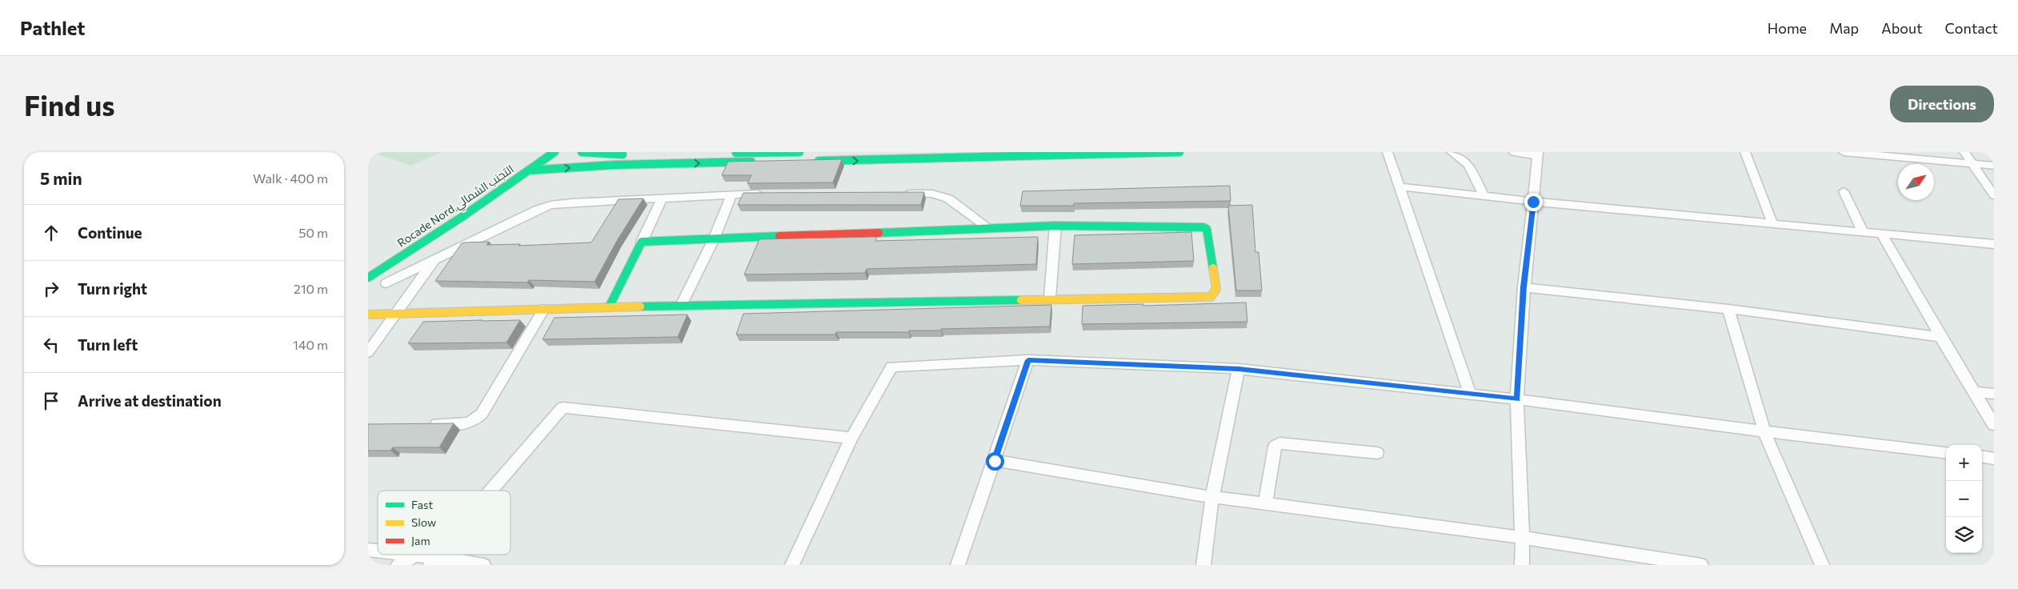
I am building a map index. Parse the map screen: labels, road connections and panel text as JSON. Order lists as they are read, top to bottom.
{
  "streets": {
    "street": ["Rocade Nord,التجنب الشمالي"]
  },
  "legend": ["Fast", "Slow", "Jam"],
  "north": "top right",
  "page": {
    "header": "Pathlet",
    "nav": [
      "Home",
      "Map",
      "About",
      "Contact"
    ],
    "buttons": "Directions",
    "title": "Find us",
    "heading": ["5 min", "Walk · 400 m"],
    "list": [
      ["Continue", "50 m"],
      ["Turn right", "210 m"],
      ["Turn left", "140 m"],
      "Arrive at destination"
    ],
    "map_buttons": ["+", "−"]
  }
}
